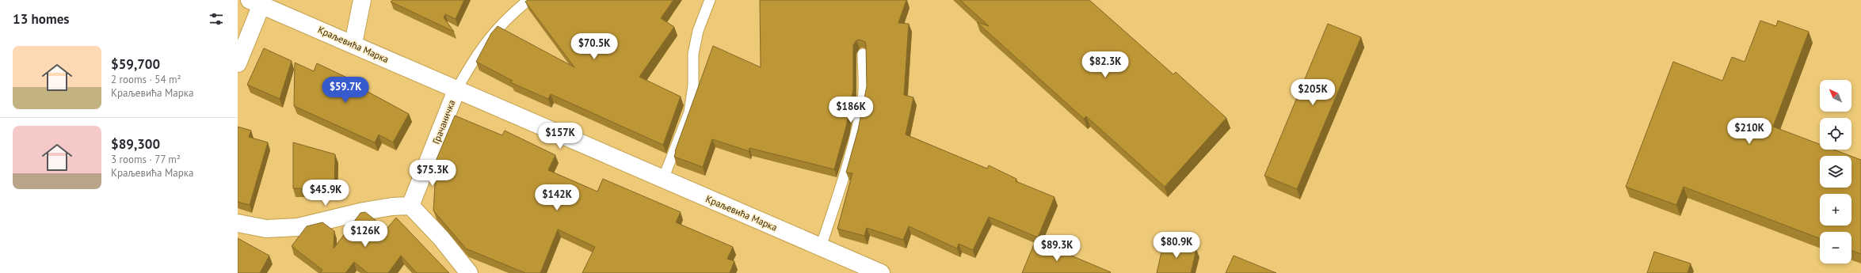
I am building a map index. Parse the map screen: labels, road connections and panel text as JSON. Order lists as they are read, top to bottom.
{
  "streets": {
    "main road": ["Краљевића Марка", "Грачаничка"]
  },
  "crossings": [
    ["Краљевића Марка", "Грачаничка"]
  ],
  "north": "top left",
  "page": {
    "heading": "13 homes",
    "price": [
      "$70.5K",
      "$82.3K",
      "$59.7K",
      "$205K",
      "$186K",
      "$210K",
      "$157K",
      "$75.3K",
      "$45.9K",
      "$142K",
      "$126K",
      "$80.9K",
      "$89.3K"
    ],
    "list": [
      {
        "name": "$59,700",
        "note": "2 rooms · 54 m² · Краљевића Марка"
      },
      {
        "name": "$89,300",
        "note": "3 rooms · 77 m² · Краљевића Марка"
      }
    ],
    "map_buttons": ["+", "−"]
  }
}
